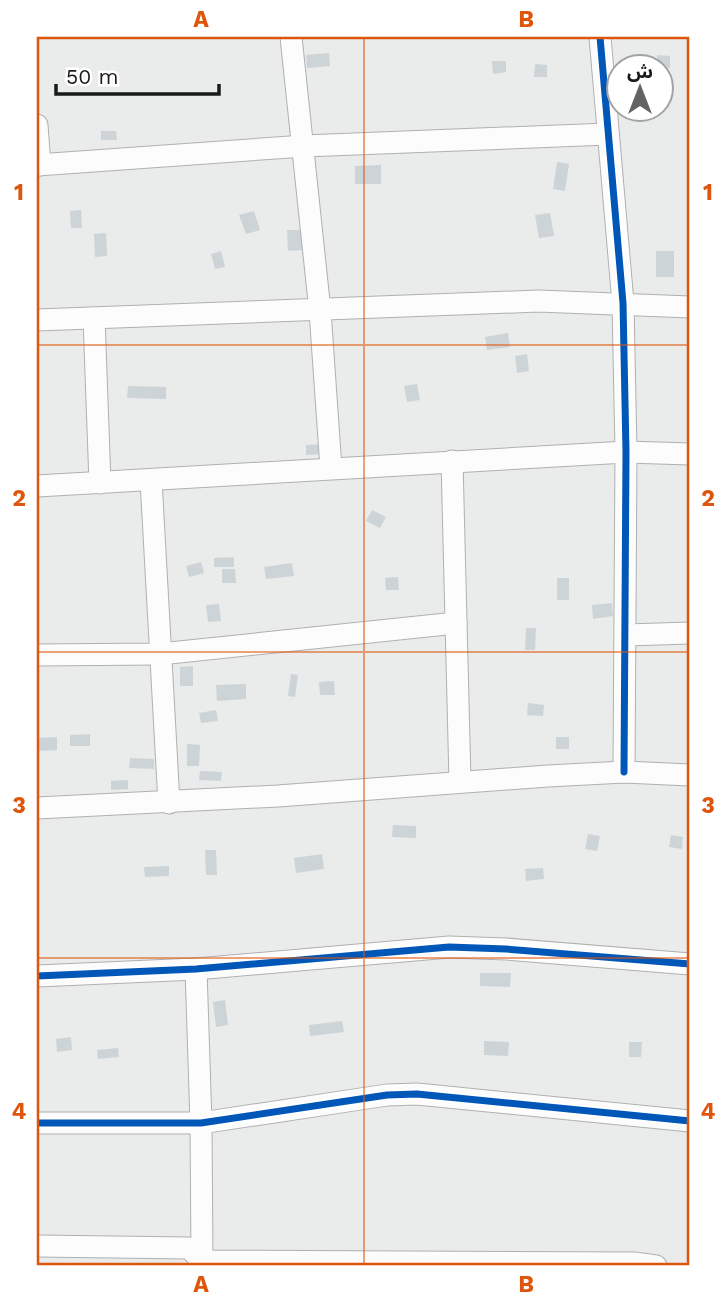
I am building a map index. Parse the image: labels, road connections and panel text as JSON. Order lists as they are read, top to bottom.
{
  "scale_bar": "50 m",
  "north": "top",
  "grid": {
    "columns": ["A", "B"],
    "rows": [
      "1",
      "2",
      "3",
      "4"
    ]
  }
}
